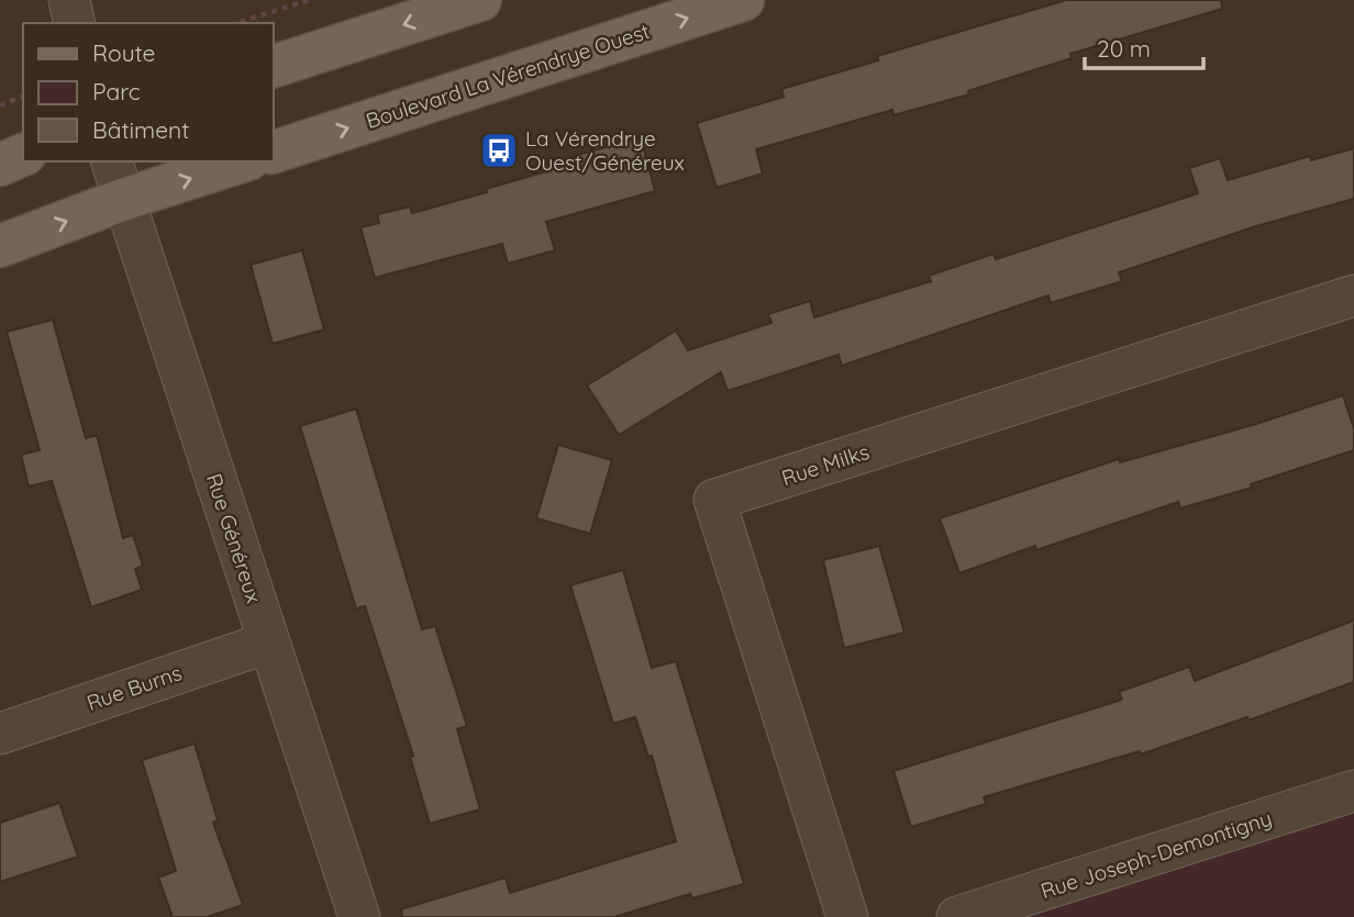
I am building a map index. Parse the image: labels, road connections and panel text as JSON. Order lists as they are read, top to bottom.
{
  "streets": {
    "main road": ["Boulevard La Vérendrye Ouest"],
    "street": [
      "Rue Milks",
      "Rue Généreux",
      "Rue Burns",
      "Rue Joseph-Demontigny"
    ]
  },
  "crossings": [
    ["Rue Généreux", "Rue Burns"]
  ],
  "places": {
    "bus stop": ["La Vérendrye Ouest/Généreux"]
  },
  "legend": ["Route", "Parc", "Bâtiment"],
  "scale_bar": "20 m"
}
